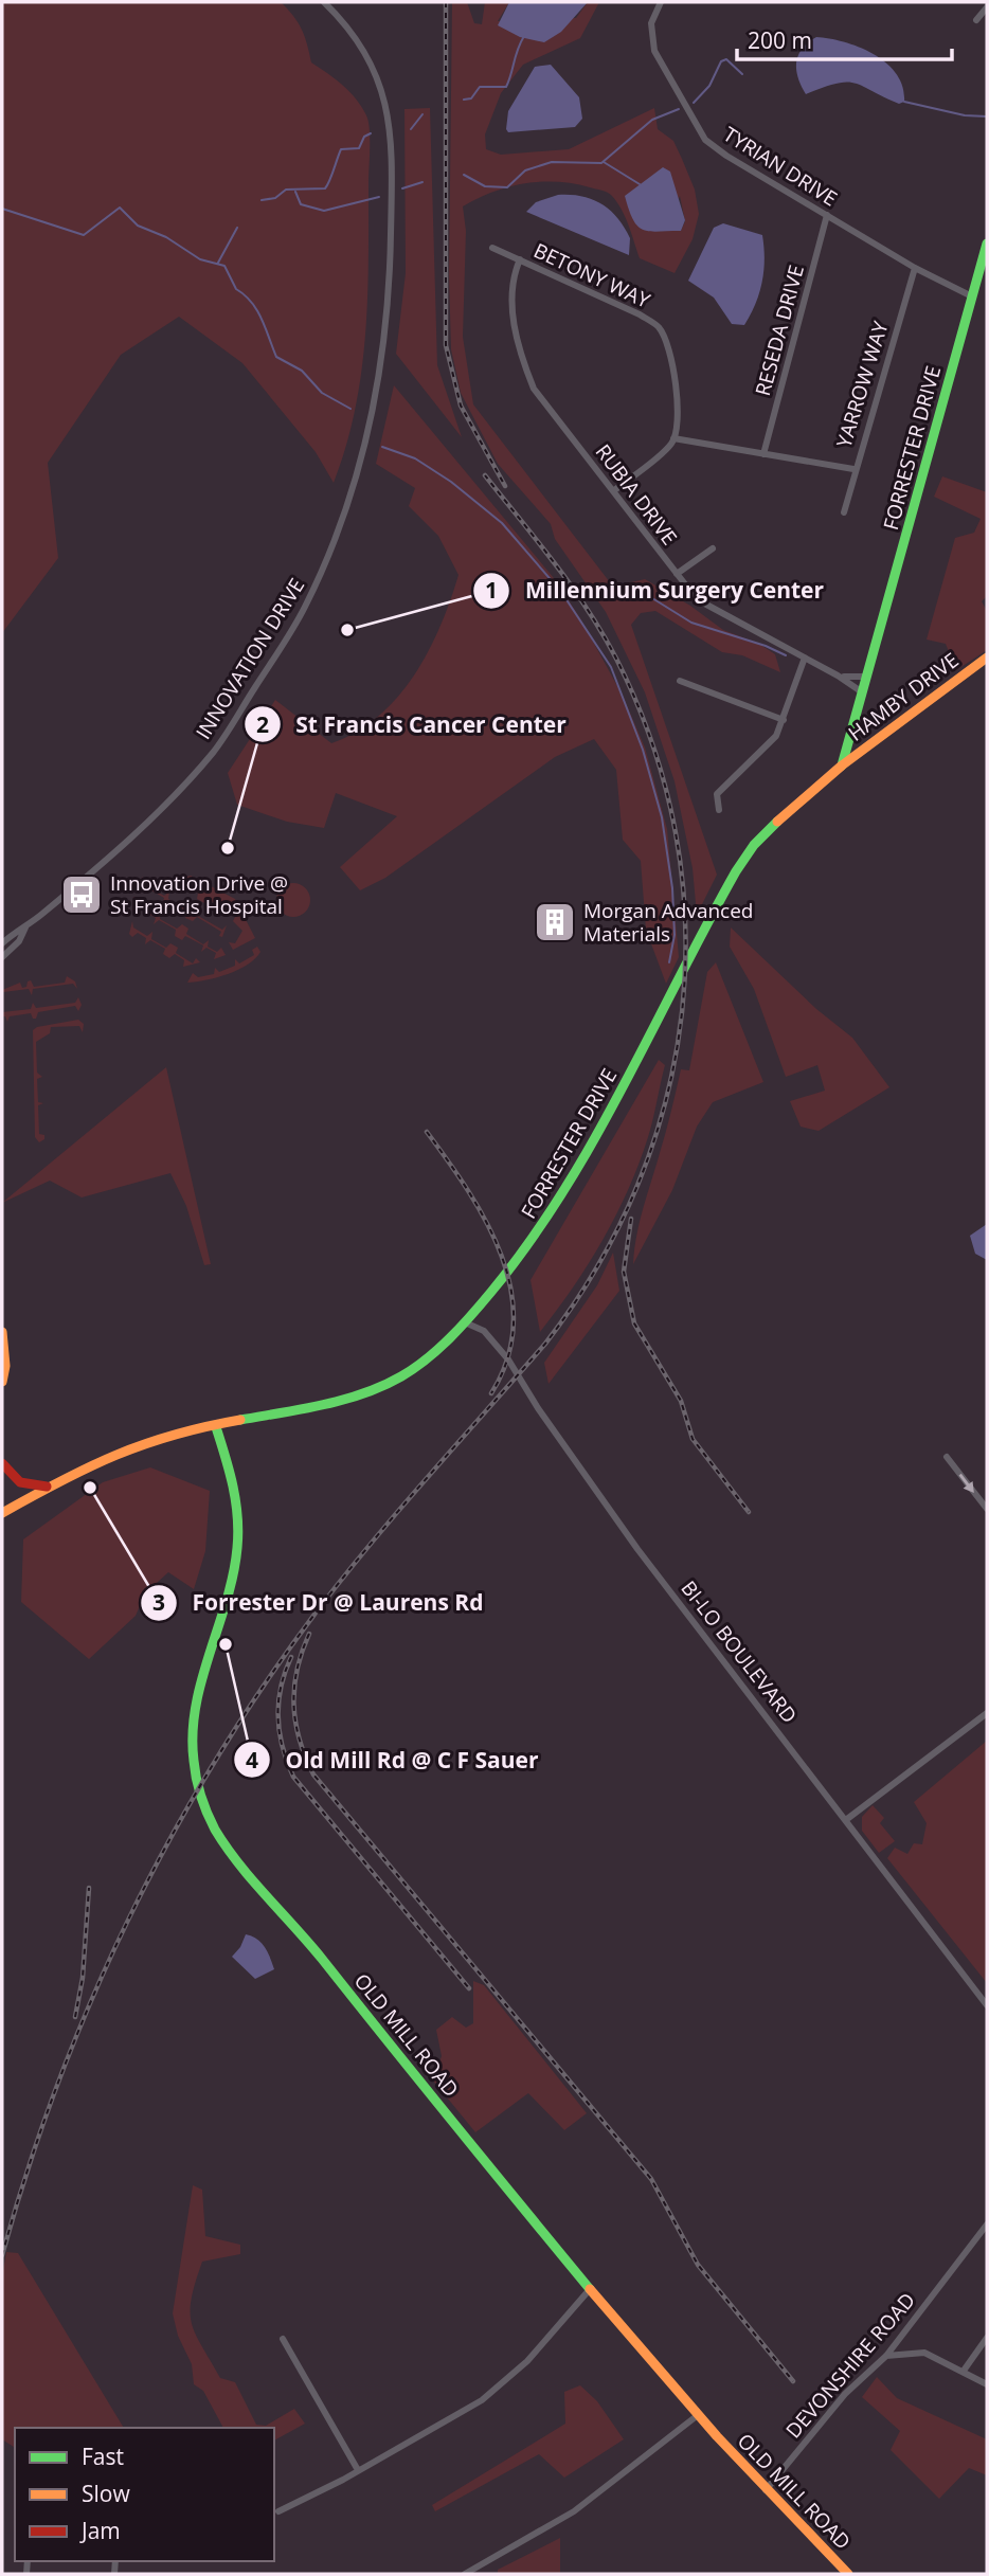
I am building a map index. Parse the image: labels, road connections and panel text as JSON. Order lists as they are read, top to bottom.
{
  "streets": {
    "street": [
      "TYRIAN DRIVE",
      "BETONY WAY",
      "RESEDA DRIVE",
      "YARROW WAY",
      "FORRESTER DRIVE",
      "RUBIA DRIVE",
      "INNOVATION DRIVE",
      "HAMBY DRIVE",
      "BI-LO BOULEVARD",
      "OLD MILL ROAD",
      "DEVONSHIRE ROAD"
    ]
  },
  "crossings": [
    ["TYRIAN DRIVE", "RESEDA DRIVE"],
    ["TYRIAN DRIVE", "YARROW WAY"],
    ["TYRIAN DRIVE", "FORRESTER DRIVE"],
    ["BETONY WAY", "RUBIA DRIVE"],
    ["FORRESTER DRIVE", "RUBIA DRIVE"],
    ["FORRESTER DRIVE", "HAMBY DRIVE"],
    ["FORRESTER DRIVE", "BI-LO BOULEVARD"],
    ["FORRESTER DRIVE", "OLD MILL ROAD"],
    ["OLD MILL ROAD", "DEVONSHIRE ROAD"]
  ],
  "places": {
    "other": [
      "Millennium Surgery Center",
      "St Francis Cancer Center",
      "Forrester Dr @ Laurens Rd",
      "Old Mill Rd @ C F Sauer"
    ],
    "bus stop": ["Innovation Drive @ St Francis Hospital"],
    "building": ["Morgan Advanced Materials"]
  },
  "legend": ["Fast", "Slow", "Jam"],
  "scale_bar": "200 m"
}
